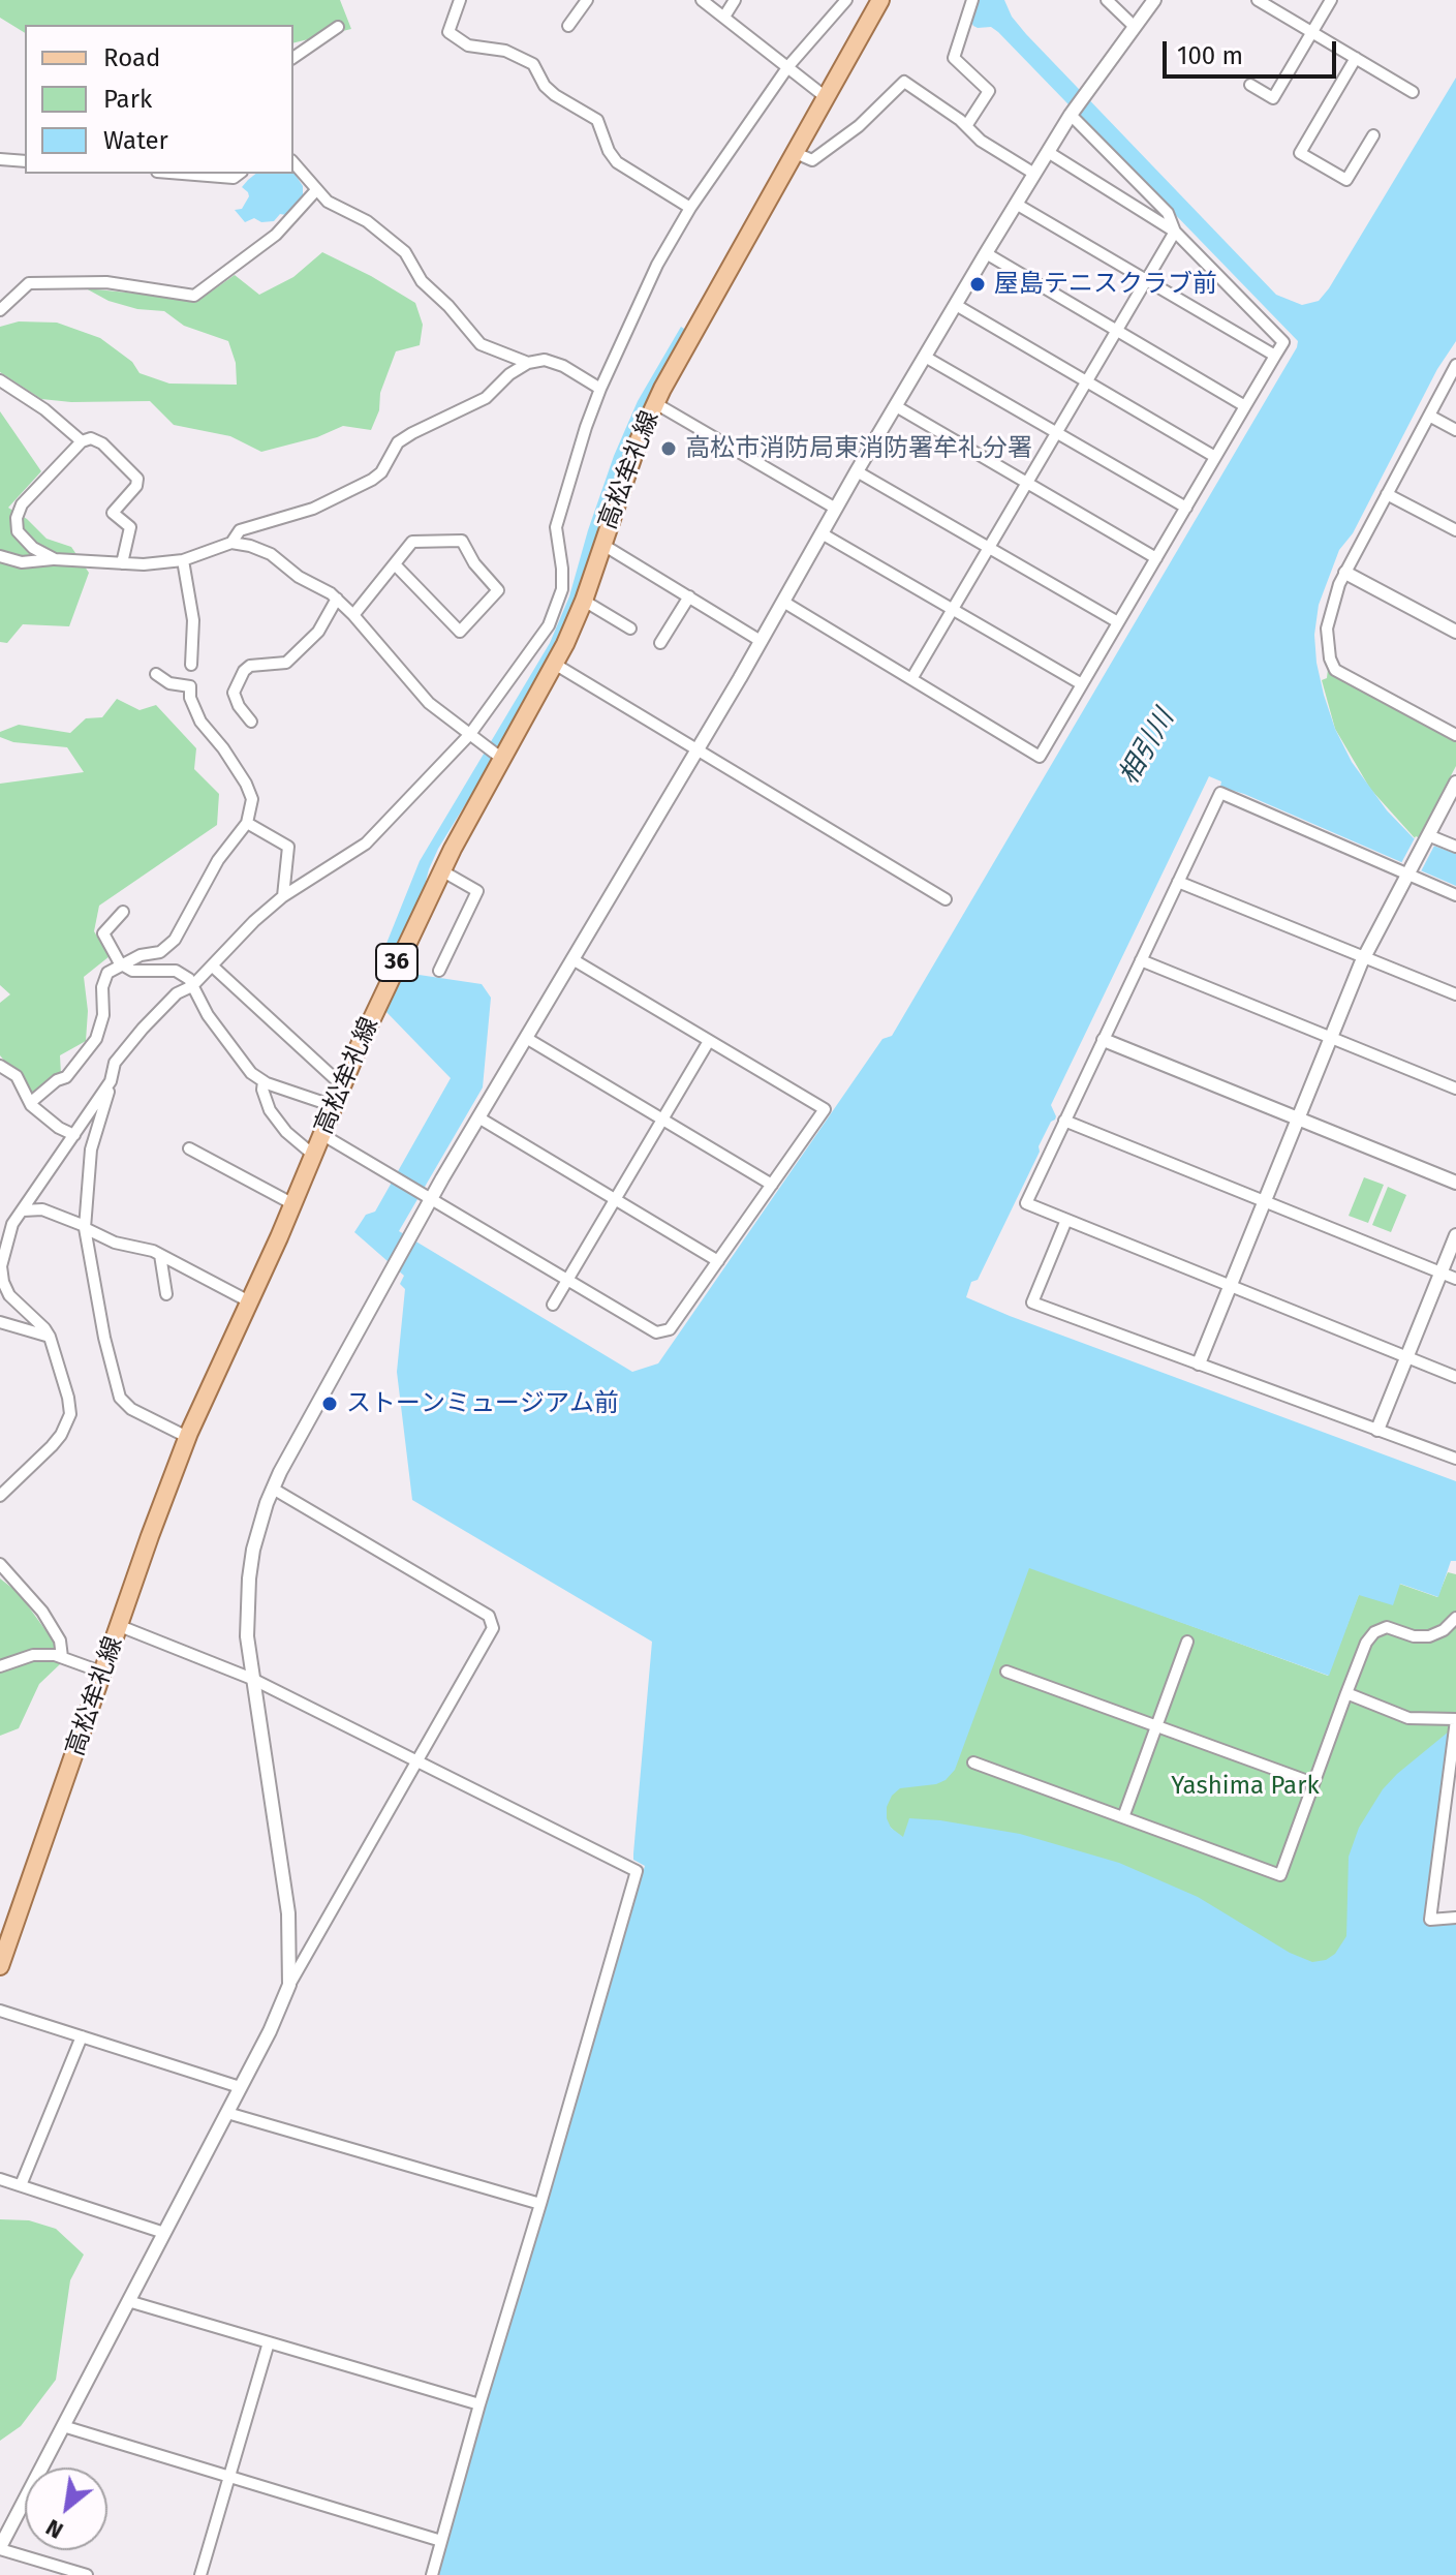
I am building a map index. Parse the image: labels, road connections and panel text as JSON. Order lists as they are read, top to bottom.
{
  "streets": {
    "main road": ["高松牟礼線", "36"]
  },
  "water": ["相引川"],
  "parks": ["Yashima Park"],
  "places": ["屋島テニスクラブ前", "高松市消防局東消防署牟礼分署", "ストーンミュージアム前"],
  "legend": ["Road", "Park", "Water"],
  "scale_bar": "100 m",
  "north": "bottom left"
}
